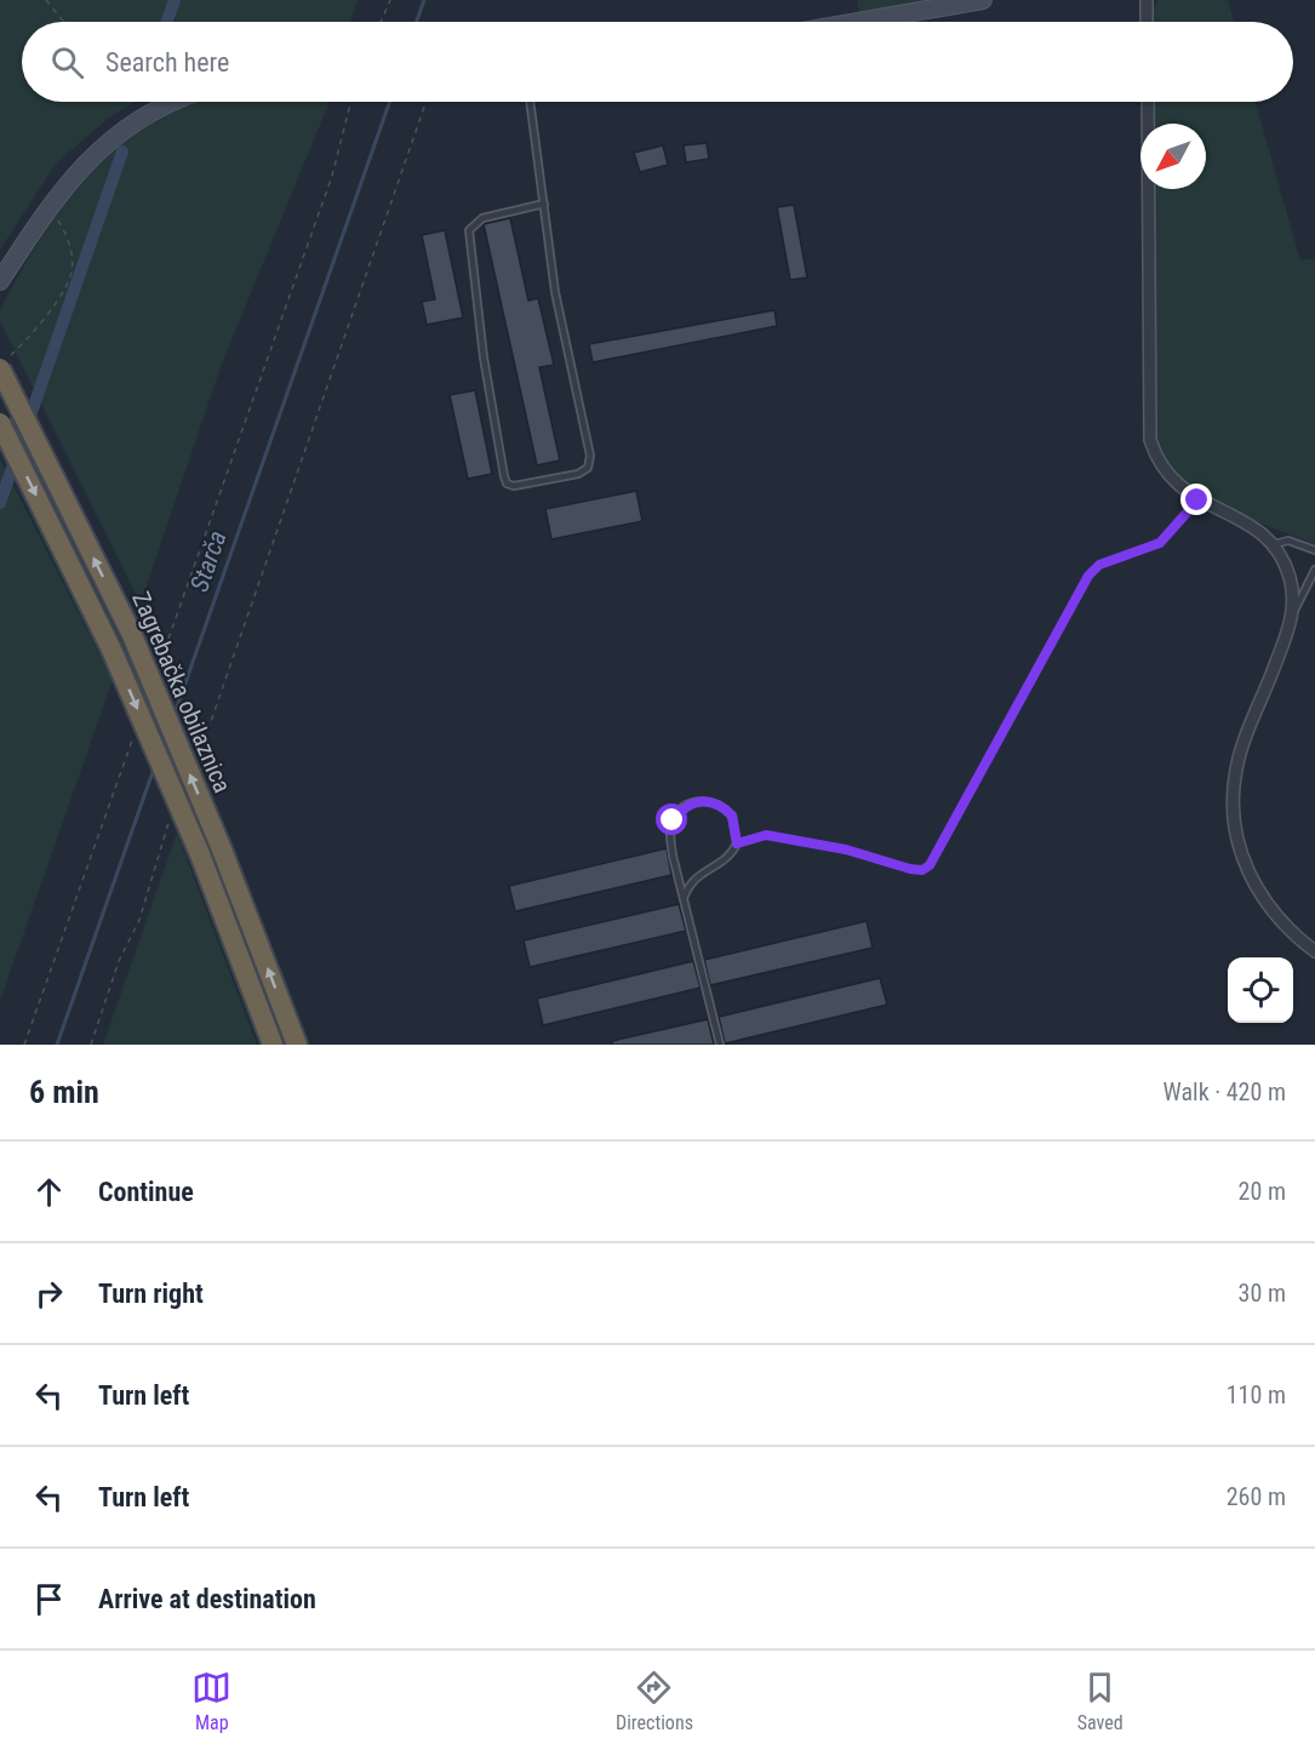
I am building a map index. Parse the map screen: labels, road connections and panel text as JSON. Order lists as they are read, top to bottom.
{
  "streets": {
    "highway": ["Zagrebačka obilaznica"]
  },
  "water": ["Starča"],
  "north": "bottom left",
  "page": {
    "search": "Search here",
    "heading": ["6 min", "Walk · 420 m"],
    "list": [
      ["Continue", "20 m"],
      ["Turn right", "30 m"],
      ["Turn left", "110 m"],
      ["Turn left", "260 m"],
      "Arrive at destination"
    ],
    "nav": ["Map", "Directions", "Saved"]
  }
}
